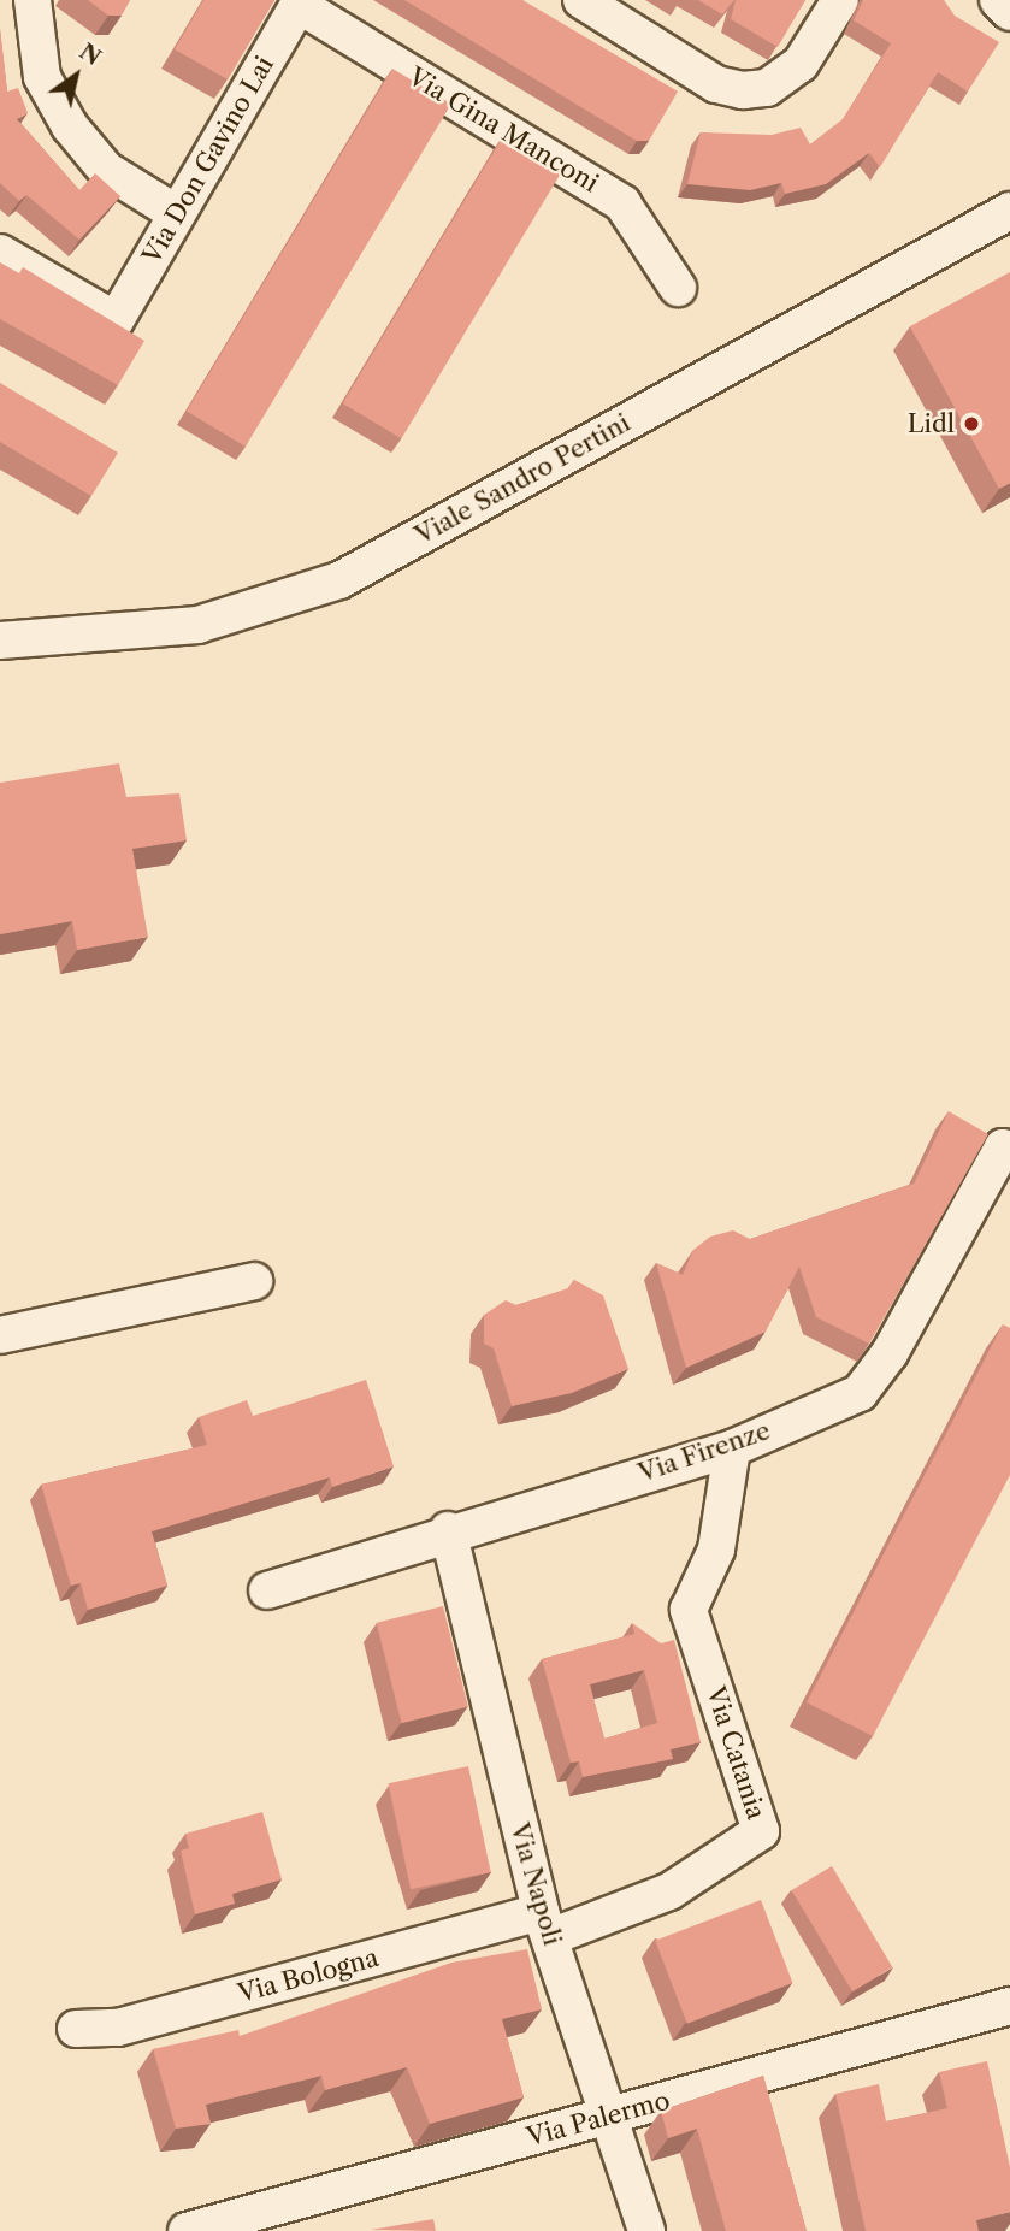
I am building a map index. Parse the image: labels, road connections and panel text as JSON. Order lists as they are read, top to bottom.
{
  "streets": {
    "street": [
      "Via Gina Manconi",
      "Via Don Gavino Lai",
      "Viale Sandro Pertini",
      "Via Firenze",
      "Via Catania",
      "Via Napoli",
      "Via Bologna",
      "Via Palermo"
    ]
  },
  "crossings": [
    ["Via Gina Manconi", "Via Don Gavino Lai"],
    ["Via Firenze", "Via Catania"],
    ["Via Firenze", "Via Napoli"],
    ["Via Catania", "Via Napoli"],
    ["Via Catania", "Via Bologna"],
    ["Via Napoli", "Via Bologna"],
    ["Via Napoli", "Via Palermo"]
  ],
  "places": ["Lidl"],
  "north": "top right"
}
